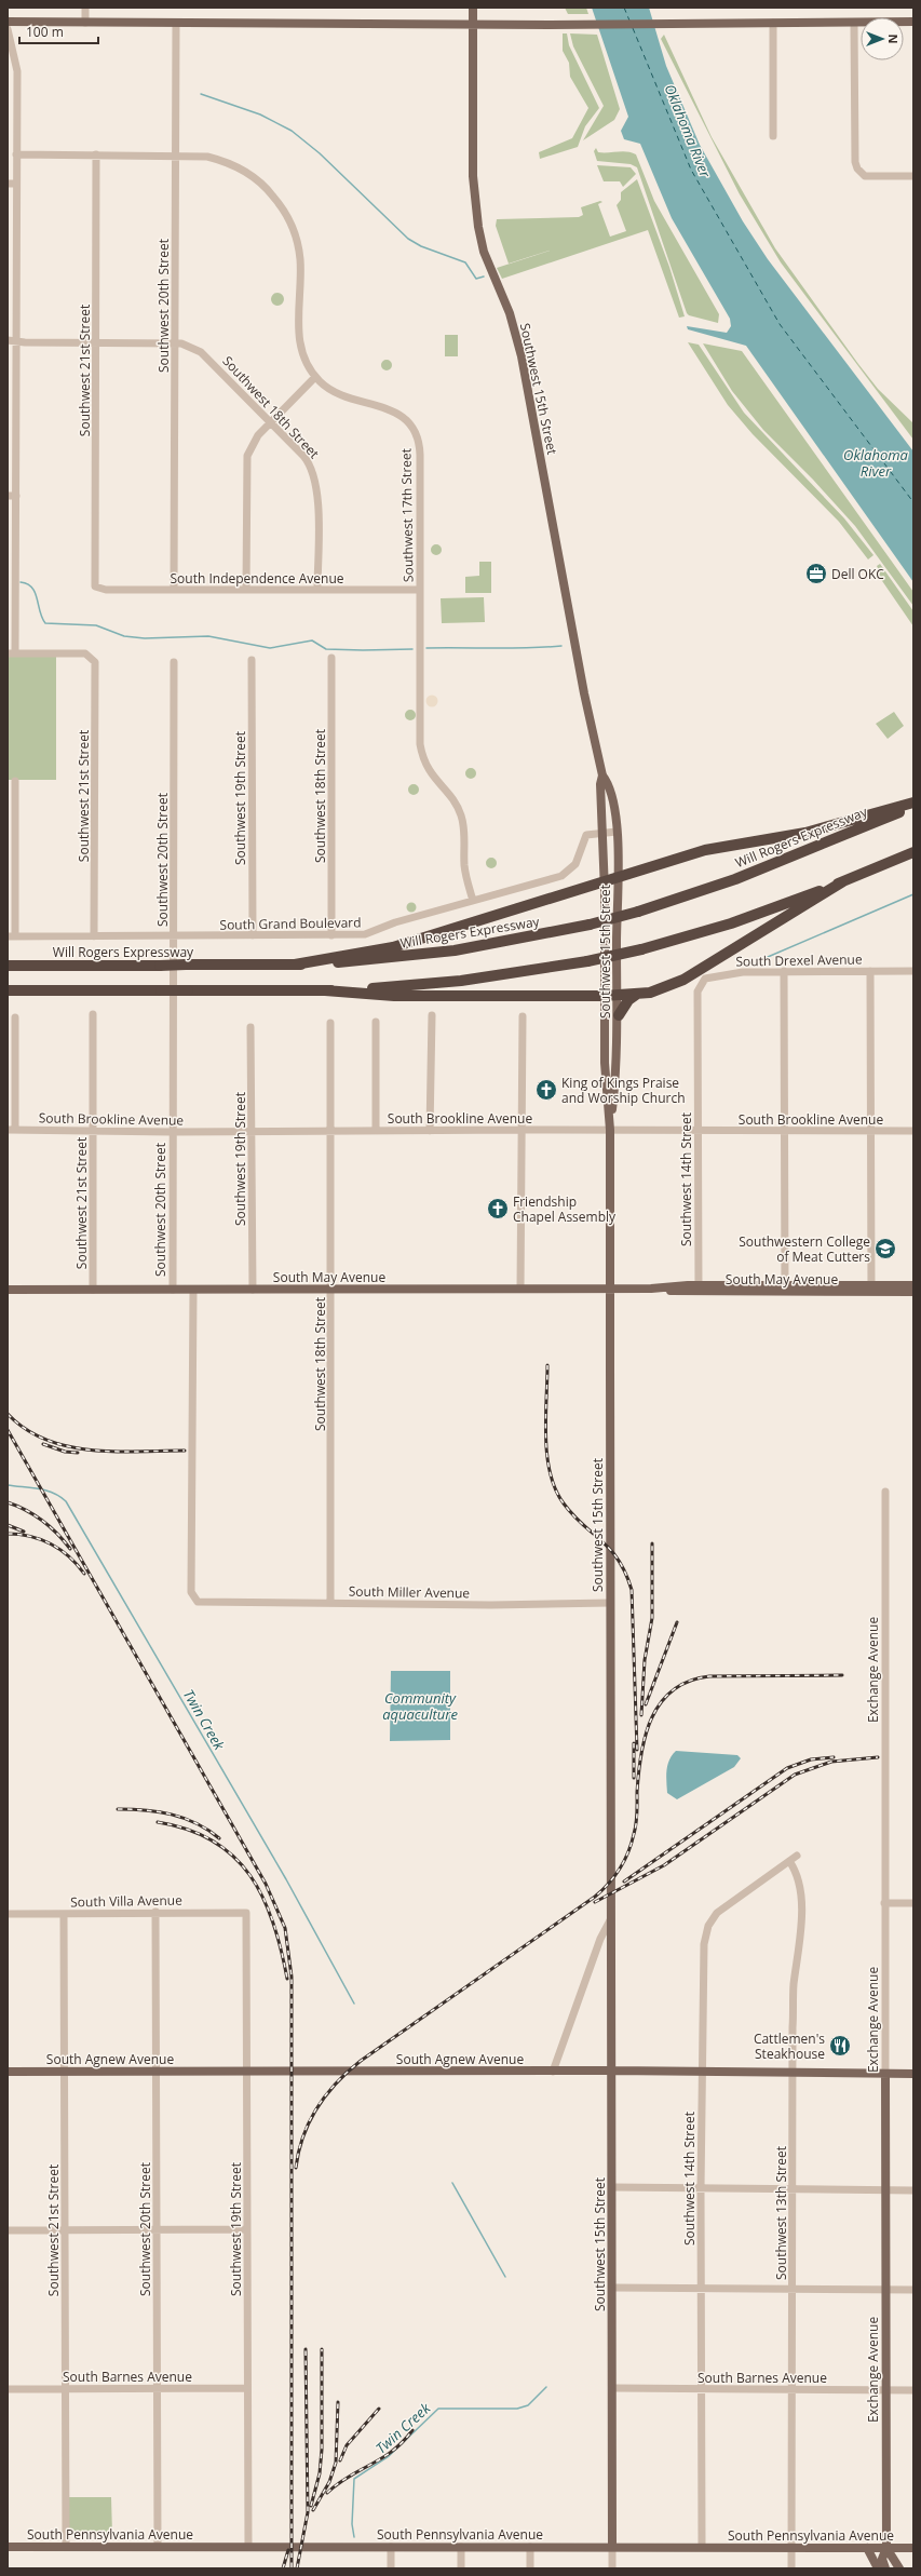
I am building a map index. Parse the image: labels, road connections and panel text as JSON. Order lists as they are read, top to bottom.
{
  "streets": {
    "highway": ["Will Rogers Expressway"],
    "main road": [
      "Southwest 15th Street",
      "South May Avenue",
      "Exchange Avenue",
      "South Agnew Avenue",
      "South Pennsylvania Avenue"
    ],
    "street": [
      "Southwest 20th Street",
      "Southwest 21st Street",
      "Southwest 18th Street",
      "Southwest 17th Street",
      "South Independence Avenue",
      "Southwest 19th Street",
      "South Grand Boulevard",
      "South Drexel Avenue",
      "South Brookline Avenue",
      "Southwest 14th Street",
      "South Miller Avenue",
      "South Villa Avenue",
      "Southwest 13th Street",
      "South Barnes Avenue"
    ]
  },
  "crossings": [
    ["Southwest 20th Street", "Southwest 18th Street"],
    ["Southwest 20th Street", "Southwest 17th Street"],
    ["Southwest 20th Street", "South Independence Avenue"],
    ["Southwest 20th Street", "South Grand Boulevard"],
    ["Southwest 20th Street", "South Brookline Avenue"],
    ["Southwest 20th Street", "South May Avenue"],
    ["Southwest 20th Street", "South Villa Avenue"],
    ["Southwest 20th Street", "South Agnew Avenue"],
    ["Southwest 20th Street", "South Barnes Avenue"],
    ["Southwest 20th Street", "South Pennsylvania Avenue"],
    ["Southwest 21st Street", "Southwest 18th Street"],
    ["Southwest 21st Street", "Southwest 17th Street"],
    ["Southwest 21st Street", "South Independence Avenue"],
    ["Southwest 21st Street", "South Grand Boulevard"],
    ["Southwest 21st Street", "South Brookline Avenue"],
    ["Southwest 21st Street", "South May Avenue"],
    ["Southwest 21st Street", "South Villa Avenue"],
    ["Southwest 21st Street", "South Agnew Avenue"],
    ["Southwest 21st Street", "South Barnes Avenue"],
    ["Southwest 21st Street", "South Pennsylvania Avenue"],
    ["Southwest 15th Street", "South Grand Boulevard"],
    ["Southwest 15th Street", "South Brookline Avenue"],
    ["Southwest 15th Street", "South May Avenue"],
    ["Southwest 15th Street", "South Miller Avenue"],
    ["Southwest 15th Street", "South Agnew Avenue"],
    ["Southwest 15th Street", "South Barnes Avenue"],
    ["Southwest 15th Street", "South Pennsylvania Avenue"],
    ["Southwest 18th Street", "South Independence Avenue"],
    ["Southwest 18th Street", "South Grand Boulevard"],
    ["Southwest 18th Street", "South Brookline Avenue"],
    ["Southwest 18th Street", "South May Avenue"],
    ["Southwest 18th Street", "South Miller Avenue"],
    ["Southwest 17th Street", "South Independence Avenue"],
    ["Southwest 17th Street", "South Grand Boulevard"],
    ["Southwest 19th Street", "South Grand Boulevard"],
    ["Southwest 19th Street", "South Brookline Avenue"],
    ["Southwest 19th Street", "South May Avenue"],
    ["Southwest 19th Street", "South Villa Avenue"],
    ["Southwest 19th Street", "South Agnew Avenue"],
    ["Southwest 19th Street", "South Barnes Avenue"],
    ["Southwest 19th Street", "South Pennsylvania Avenue"],
    ["South Drexel Avenue", "Southwest 14th Street"],
    ["South Brookline Avenue", "Southwest 14th Street"],
    ["Southwest 14th Street", "South May Avenue"],
    ["Southwest 14th Street", "South Agnew Avenue"],
    ["Southwest 14th Street", "Southwest 13th Street"],
    ["Southwest 14th Street", "South Barnes Avenue"],
    ["Southwest 14th Street", "South Pennsylvania Avenue"],
    ["South May Avenue", "South Miller Avenue"],
    ["Exchange Avenue", "South Agnew Avenue"],
    ["Exchange Avenue", "South Barnes Avenue"],
    ["Exchange Avenue", "South Pennsylvania Avenue"],
    ["South Agnew Avenue", "Southwest 13th Street"],
    ["Southwest 13th Street", "South Barnes Avenue"],
    ["Southwest 13th Street", "South Pennsylvania Avenue"]
  ],
  "water": ["Oklahoma River", "Community aquaculture", "Twin Creek"],
  "places": {
    "office": ["Dell OKC"],
    "church": ["King of Kings Praise and Worship Church", "Friendship Chapel Assembly"],
    "school or university": ["Southwestern College of Meat Cutters"],
    "restaurant": ["Cattlemen's Steakhouse"]
  },
  "scale_bar": "100 m",
  "north": "right"
}
